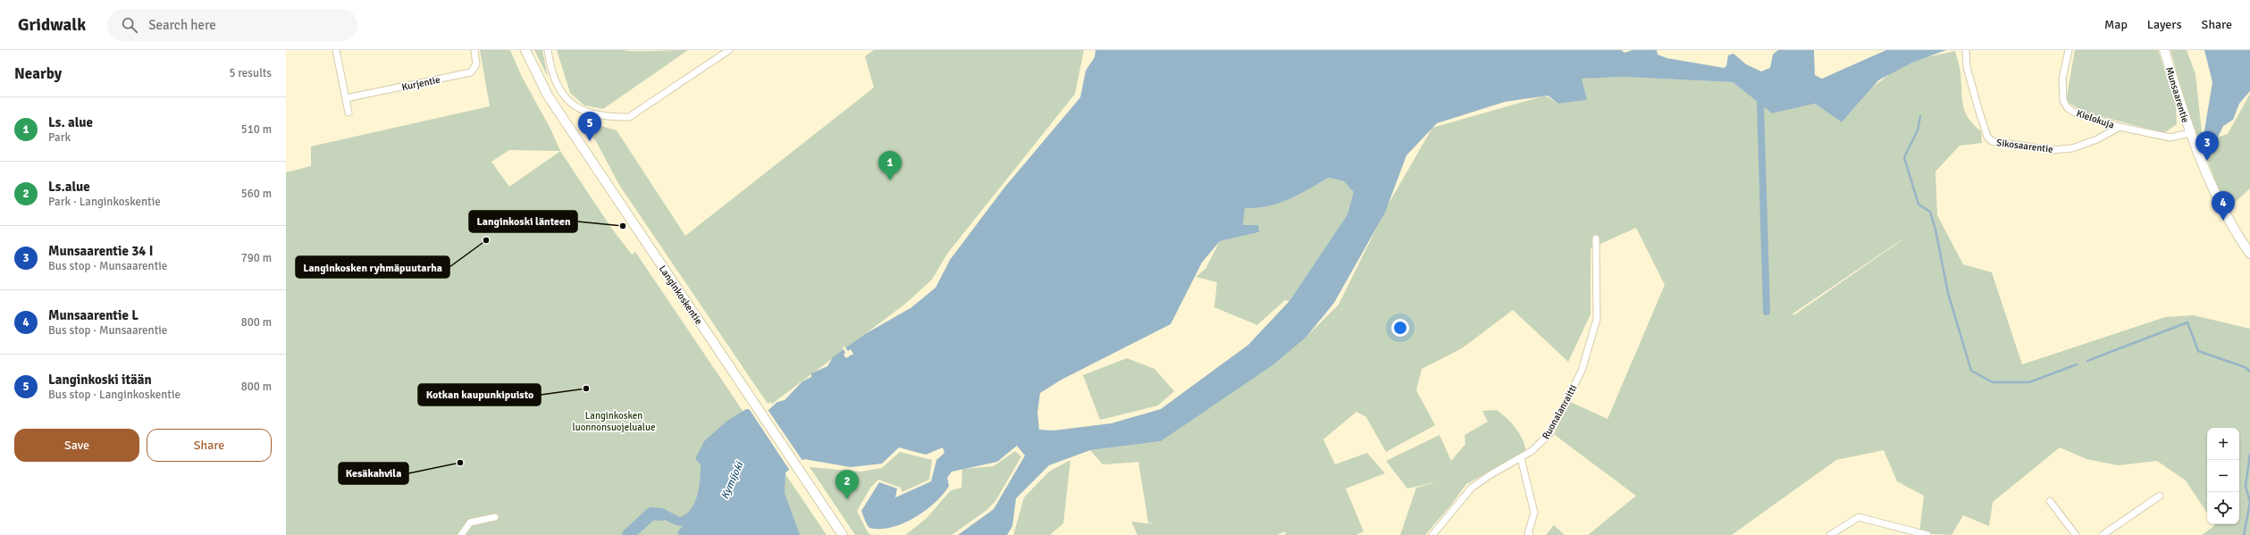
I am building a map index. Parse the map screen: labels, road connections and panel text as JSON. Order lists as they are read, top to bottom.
{
  "streets": {
    "street": [
      "Kurjentie",
      "Munsaarentie",
      "Kielokuja",
      "Sikosaarentie",
      "Langinkoskentie",
      "Ruonalanraitti"
    ]
  },
  "crossings": [
    ["Kielokuja", "Sikosaarentie"]
  ],
  "water": ["Kymijoki"],
  "parks": ["Langinkosken luonnonsuojelualue"],
  "places": [
    "Langinkoski länteen",
    "Langinkosken ryhmäpuutarha",
    "Kotkan kaupunkipuisto",
    "Kesäkahvila"
  ],
  "page": {
    "header": "Gridwalk",
    "search": "Search here",
    "nav": ["Map", "Layers", "Share"],
    "heading": ["Nearby", "5 results"],
    "list": [
      {
        "mark": "1",
        "name": "Ls. alue",
        "note": "Park",
        "value": "510 m"
      },
      {
        "mark": "2",
        "name": "Ls.alue",
        "note": "Park · Langinkoskentie",
        "value": "560 m"
      },
      {
        "mark": "3",
        "name": "Munsaarentie 34 I",
        "note": "Bus stop · Munsaarentie",
        "value": "790 m"
      },
      {
        "mark": "4",
        "name": "Munsaarentie L",
        "note": "Bus stop · Munsaarentie",
        "value": "800 m"
      },
      {
        "mark": "5",
        "name": "Langinkoski itään",
        "note": "Bus stop · Langinkoskentie",
        "value": "800 m"
      }
    ],
    "pins": [
      "5",
      "3",
      "1",
      "4",
      "2"
    ],
    "buttons": ["Save", "Share"],
    "map_buttons": ["+", "−"]
  }
}
